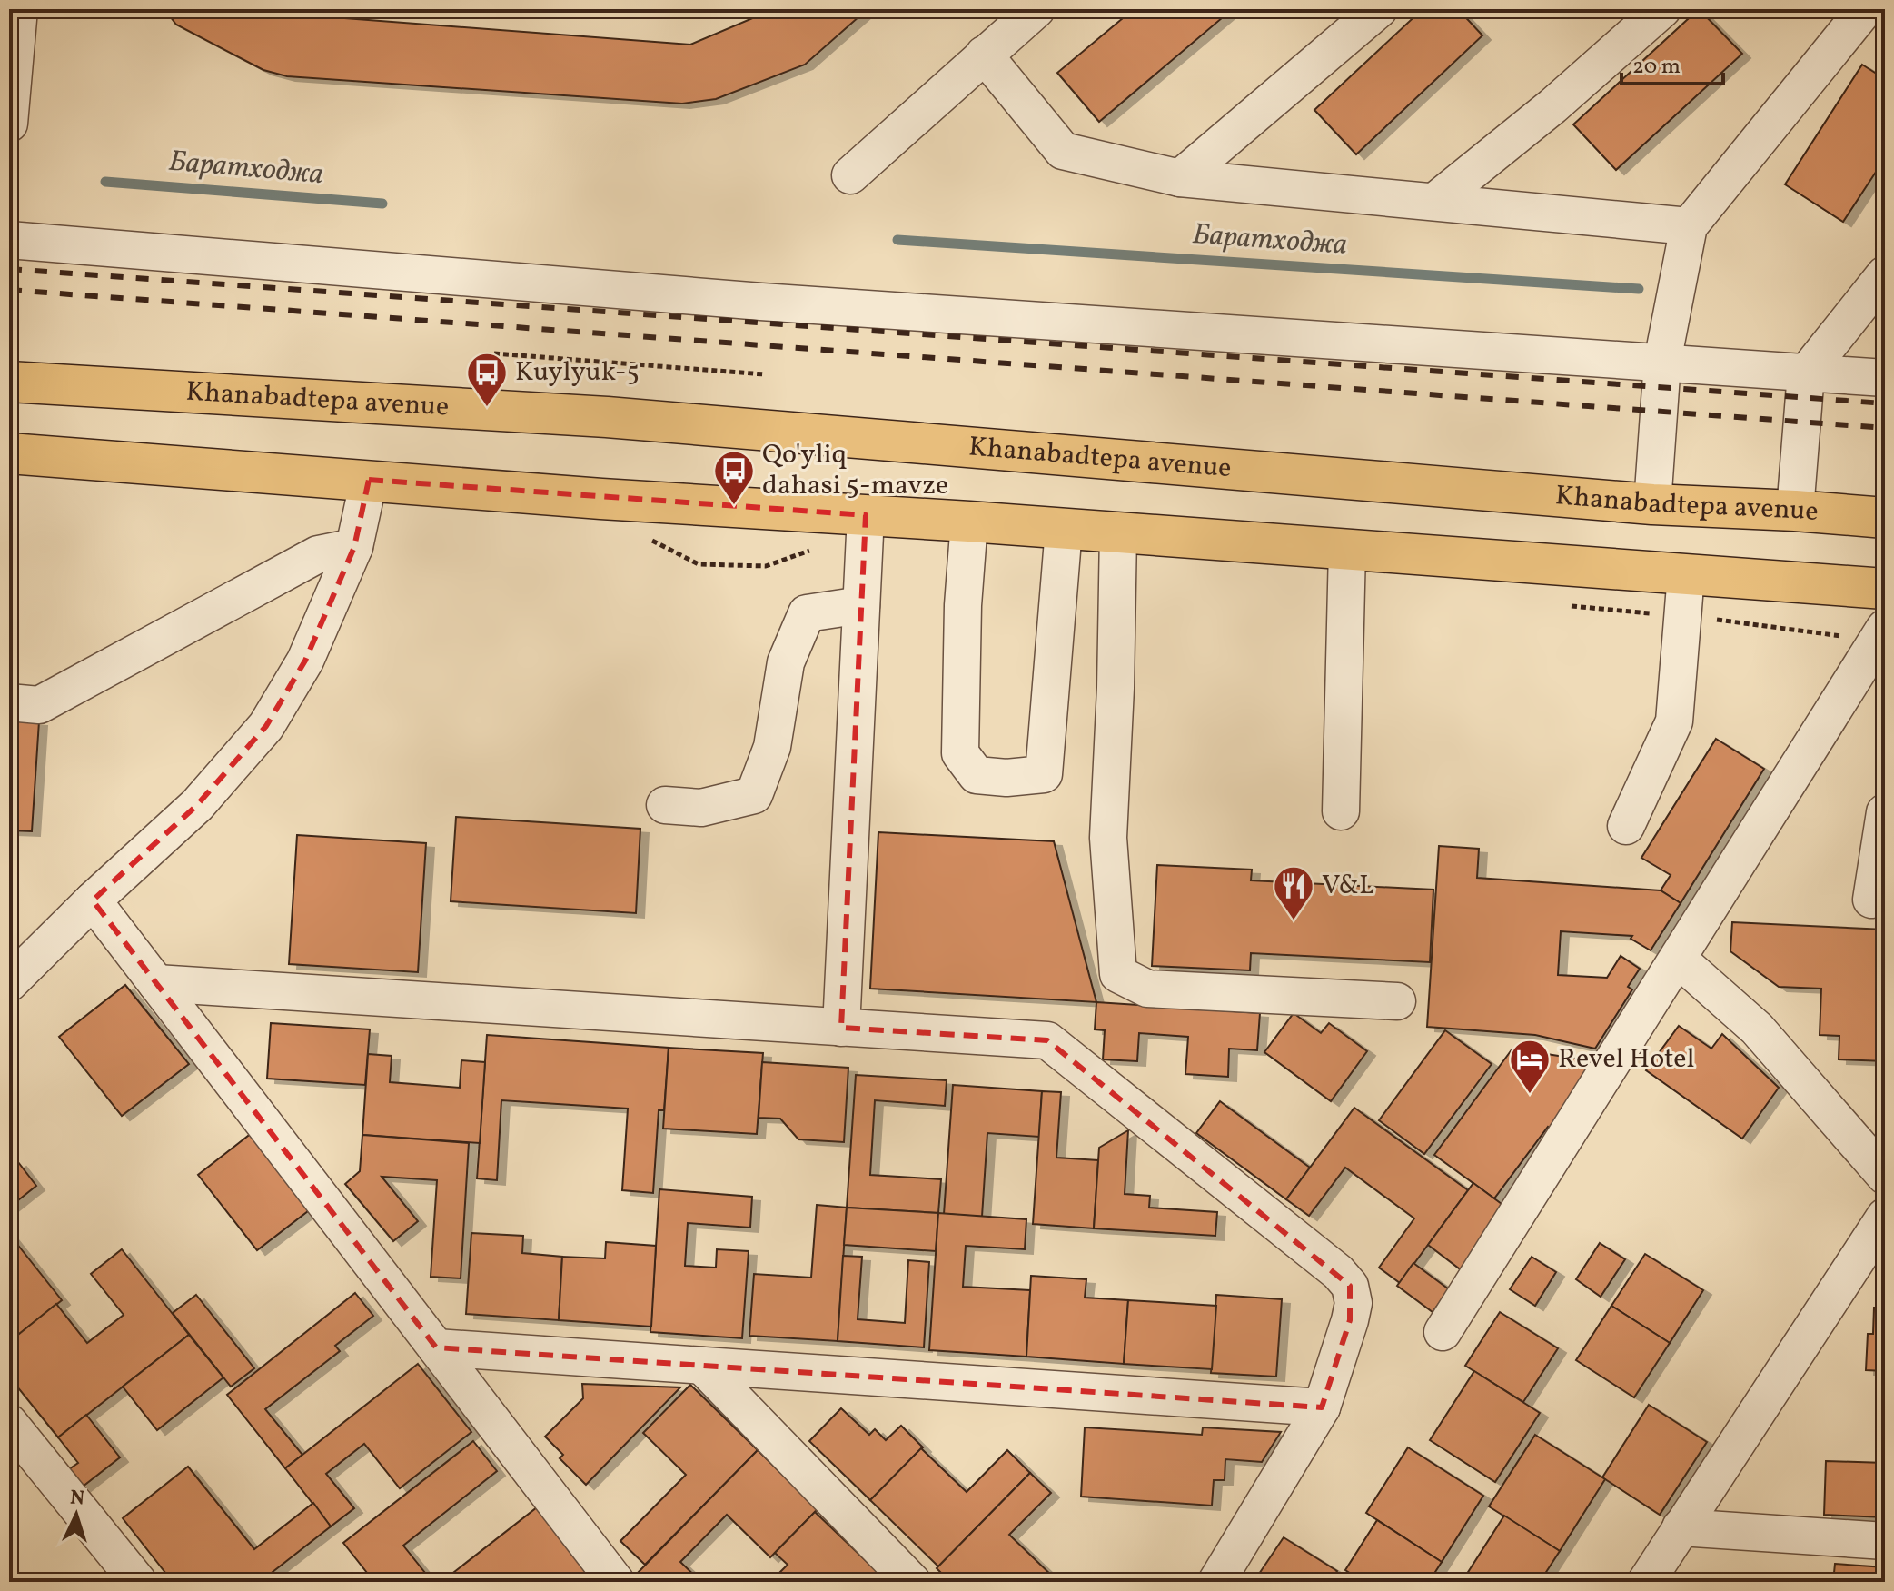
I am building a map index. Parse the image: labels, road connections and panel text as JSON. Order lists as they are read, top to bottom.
{
  "streets": {
    "highway": ["Khanabadtepa avenue"]
  },
  "water": ["Баратходжа"],
  "places": {
    "bus stop": ["Kuylyuk-5", "Qo'yliq dahasi 5-mavze"],
    "restaurant": ["V&L"],
    "hotel": ["Revel Hotel"]
  },
  "scale_bar": "20 m",
  "north": "top"
}
